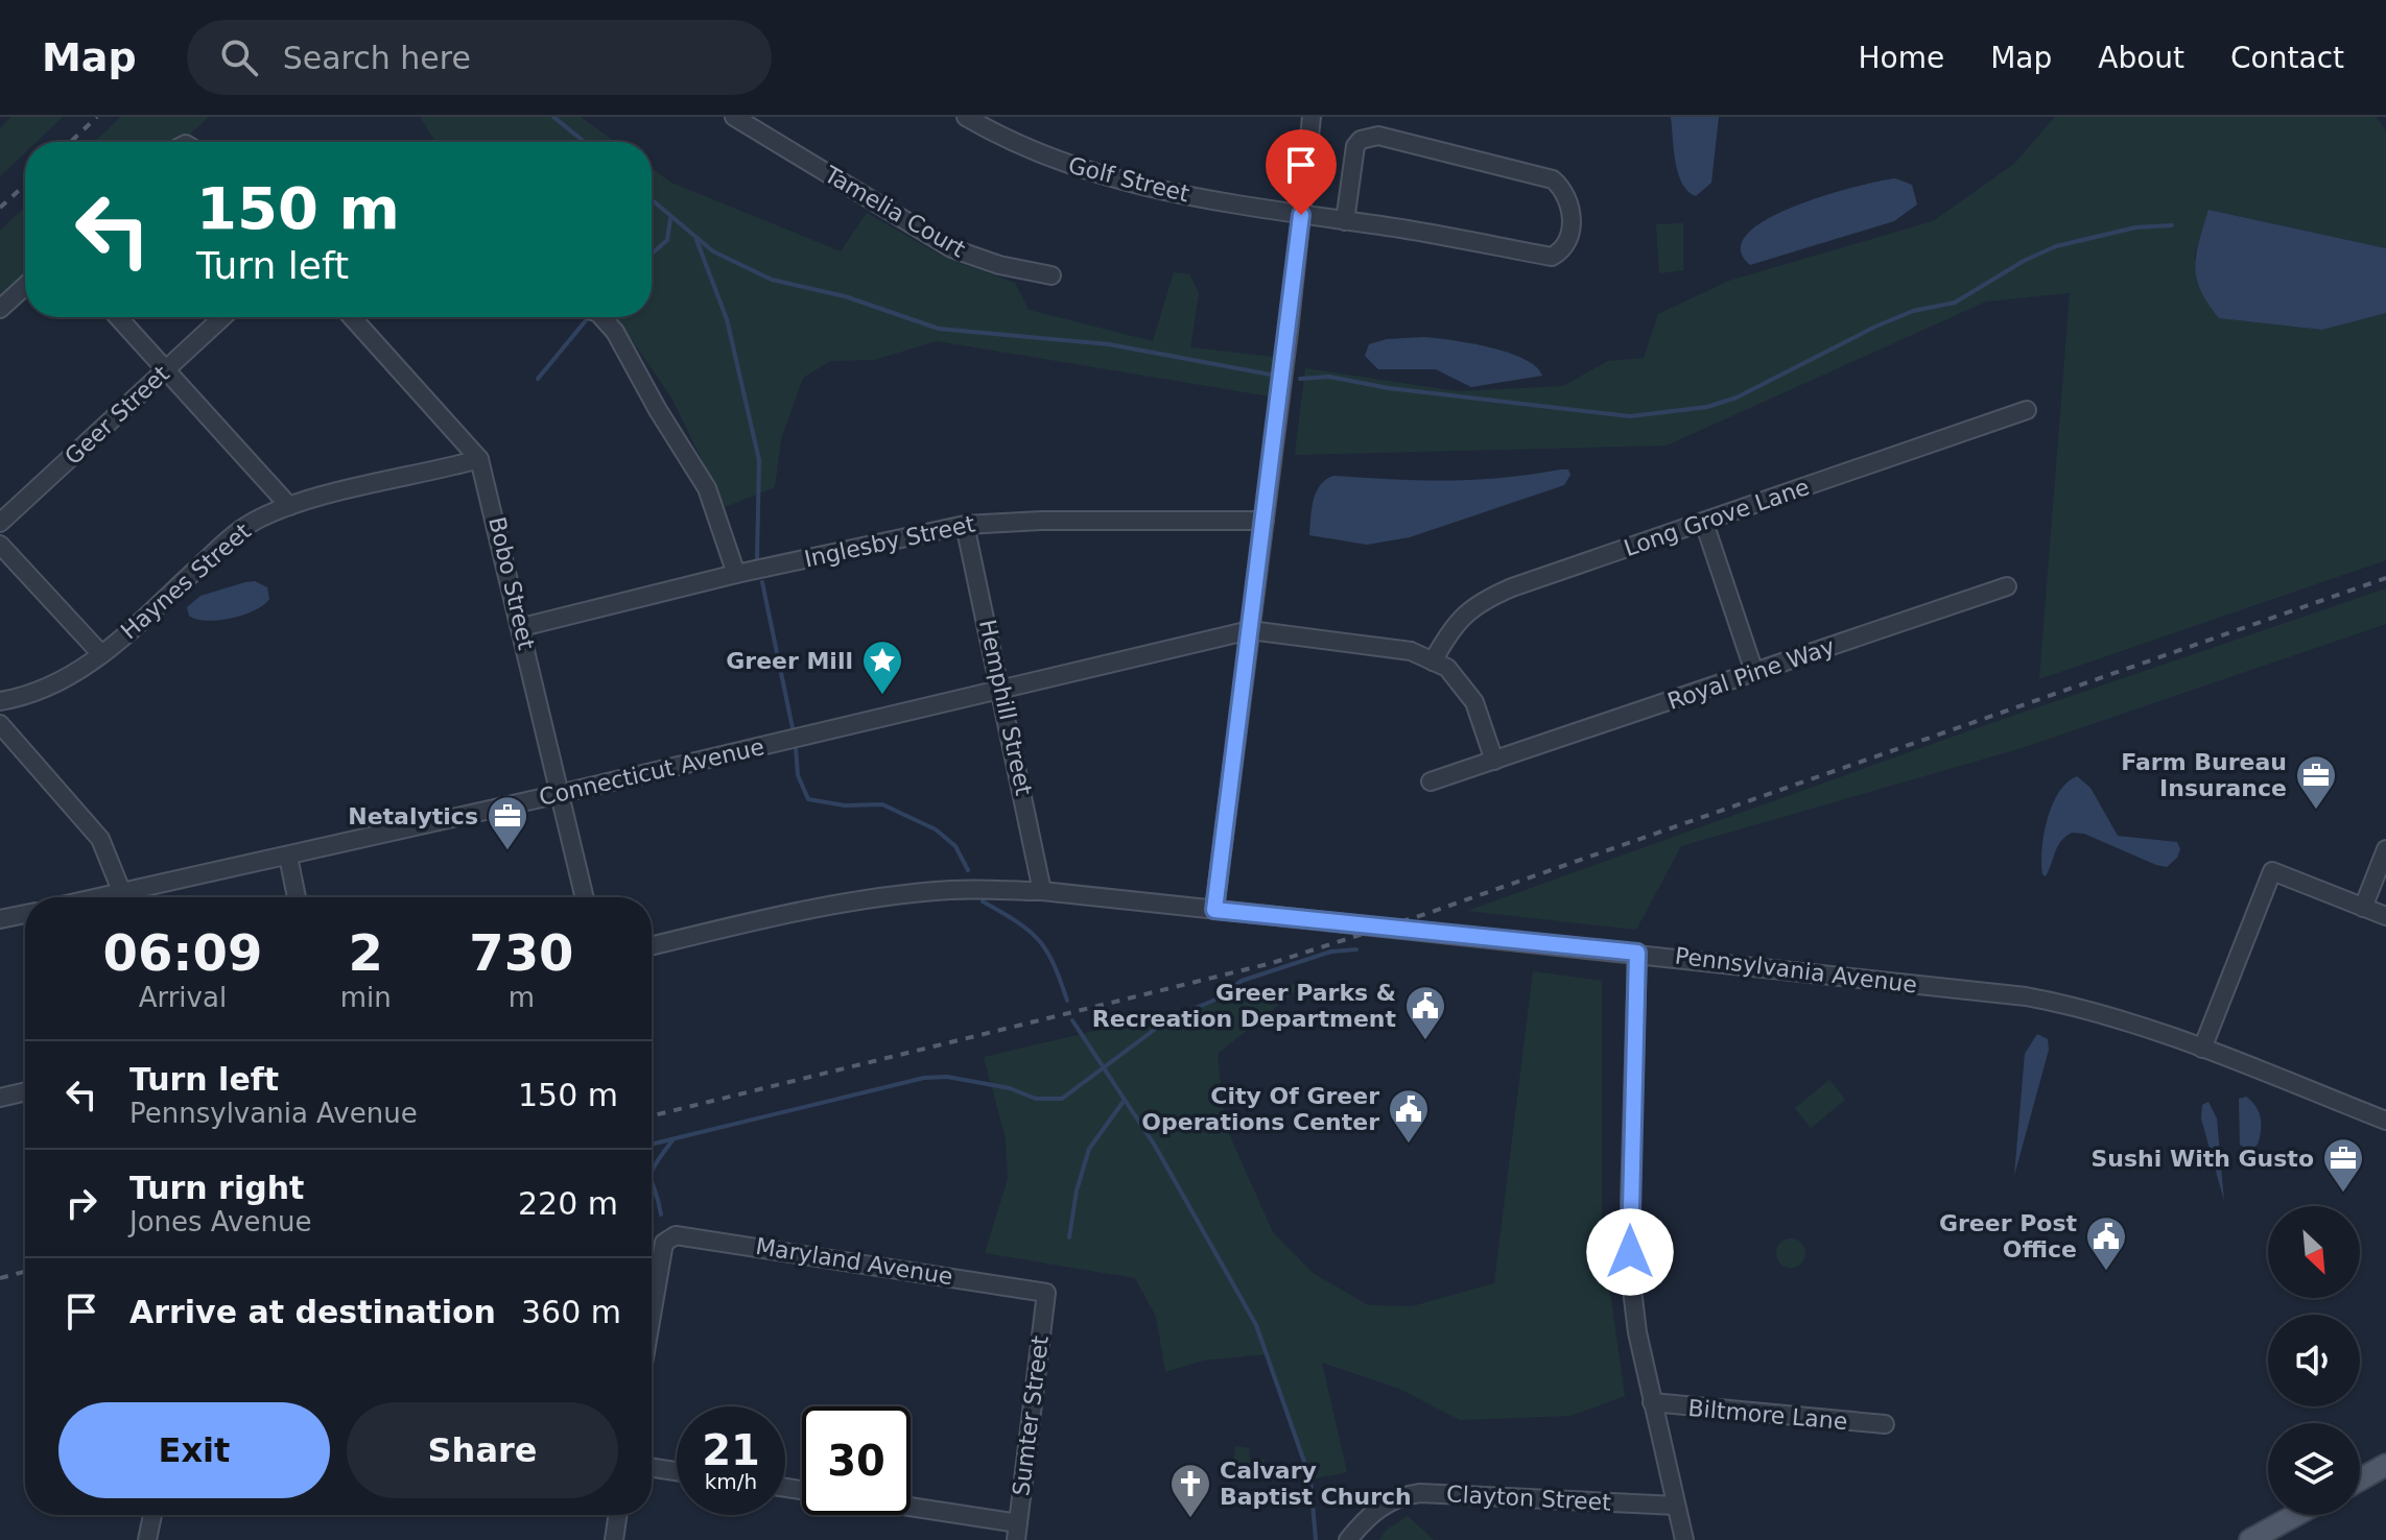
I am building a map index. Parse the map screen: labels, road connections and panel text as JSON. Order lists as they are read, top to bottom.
{
  "streets": {
    "street": [
      "Golf Street",
      "Tamelia Court",
      "Geer Street",
      "Long Grove Lane",
      "Inglesby Street",
      "Haynes Street",
      "Bobo Street",
      "Royal Pine Way",
      "Hemphill Street",
      "Connecticut Avenue",
      "Pennsylvania Avenue",
      "Maryland Avenue",
      "Biltmore Lane",
      "Sumter Street",
      "Clayton Street"
    ]
  },
  "crossings": [
    ["Inglesby Street", "Bobo Street"],
    ["Inglesby Street", "Hemphill Street"],
    ["Haynes Street", "Bobo Street"],
    ["Bobo Street", "Connecticut Avenue"],
    ["Hemphill Street", "Connecticut Avenue"],
    ["Hemphill Street", "Pennsylvania Avenue"],
    ["Maryland Avenue", "Sumter Street"]
  ],
  "places": {
    "place": ["Greer Mill"],
    "office": ["Farm Bureau Insurance", "Netalytics", "Sushi With Gusto"],
    "public building": ["Greer Parks & Recreation Department", "City Of Greer Operations Center", "Greer Post Office"],
    "church": ["Calvary Baptist Church"]
  },
  "north": "bottom right",
  "page": {
    "header": "Map",
    "search": "Search here",
    "nav": [
      "Home",
      "Map",
      "About",
      "Contact"
    ],
    "turn": ["150 m", "Turn left"],
    "eta": [
      "06:09",
      "Arrival",
      "2",
      "min",
      "730",
      "m"
    ],
    "list": [
      {
        "name": "Turn left",
        "note": "Pennsylvania Avenue",
        "value": "150 m"
      },
      {
        "name": "Turn right",
        "note": "Jones Avenue",
        "value": "220 m"
      },
      {
        "name": "Arrive at destination",
        "value": "360 m"
      }
    ],
    "buttons": ["Exit", "Share"],
    "speed": "21 km/h",
    "limit": "30"
  }
}
